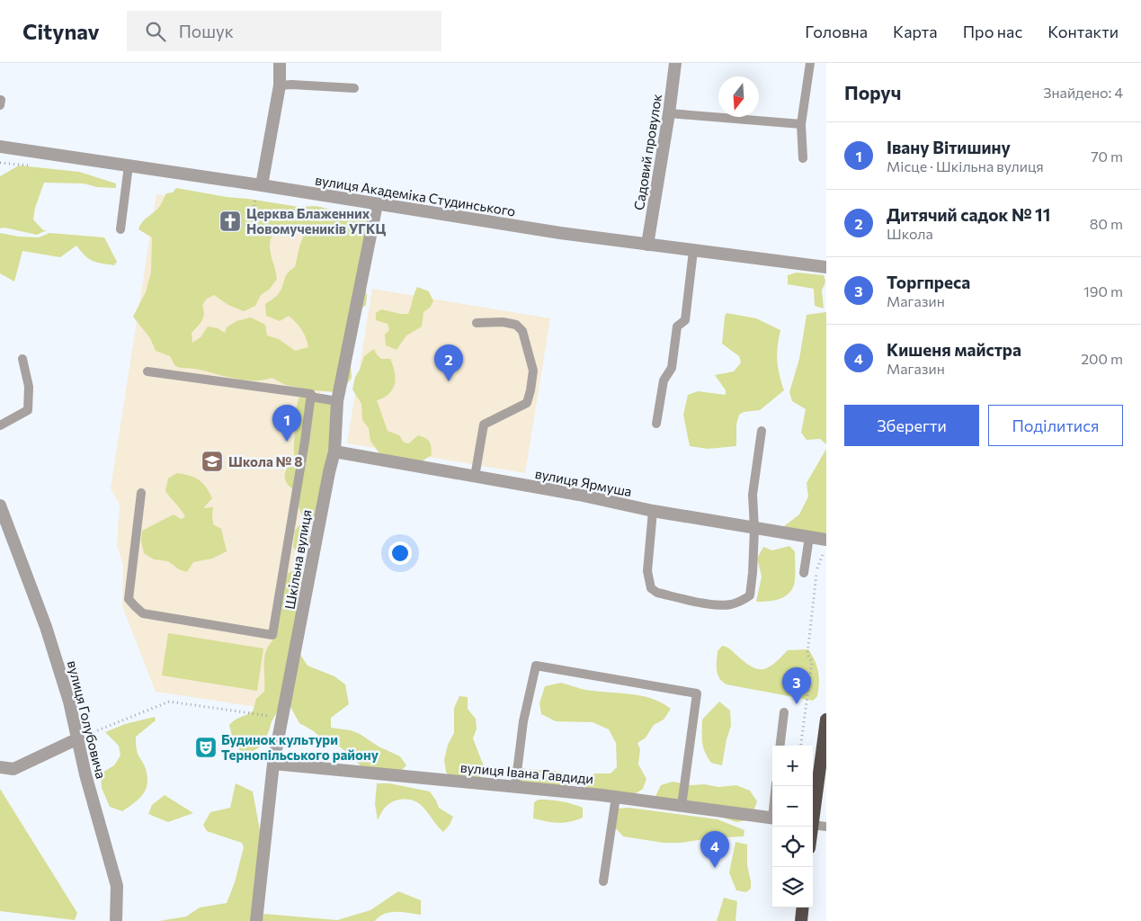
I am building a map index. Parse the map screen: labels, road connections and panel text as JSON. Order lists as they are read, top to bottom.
{
  "streets": {
    "street": [
      "Садовий провулок",
      "вулиця Академіка Студинського",
      "вулиця Ярмуша",
      "Шкільна вулиця",
      "вулиця Голубовича",
      "вулиця Івана Гавдиди"
    ]
  },
  "crossings": [
    ["Садовий провулок", "вулиця Академіка Студинського"],
    ["вулиця Академіка Студинського", "Шкільна вулиця"],
    ["вулиця Ярмуша", "Шкільна вулиця"],
    ["Шкільна вулиця", "вулиця Івана Гавдиди"]
  ],
  "places": {
    "church": ["Церква Блаженних Новомучеників УГКЦ"],
    "school or university": ["Школа № 8"],
    "theatre": ["Будинок культури Тернопільського району"]
  },
  "north": "bottom",
  "page": {
    "header": "Citynav",
    "search": "Пошук",
    "nav": [
      "Головна",
      "Карта",
      "Про нас",
      "Контакти"
    ],
    "heading": ["Поруч", "Знайдено: 4"],
    "list": [
      {
        "mark": "1",
        "name": "Івану Вітишину",
        "note": "Місце · Шкільна вулиця",
        "value": "70 m"
      },
      {
        "mark": "2",
        "name": "Дитячий садок № 11",
        "note": "Школа",
        "value": "80 m"
      },
      {
        "mark": "3",
        "name": "Торгпреса",
        "note": "Магазин",
        "value": "190 m"
      },
      {
        "mark": "4",
        "name": "Кишеня майстра",
        "note": "Магазин",
        "value": "200 m"
      }
    ],
    "pins": [
      "2",
      "1",
      "3",
      "4"
    ],
    "buttons": ["Зберегти", "Поділитися"],
    "map_buttons": ["+", "−"]
  }
}
